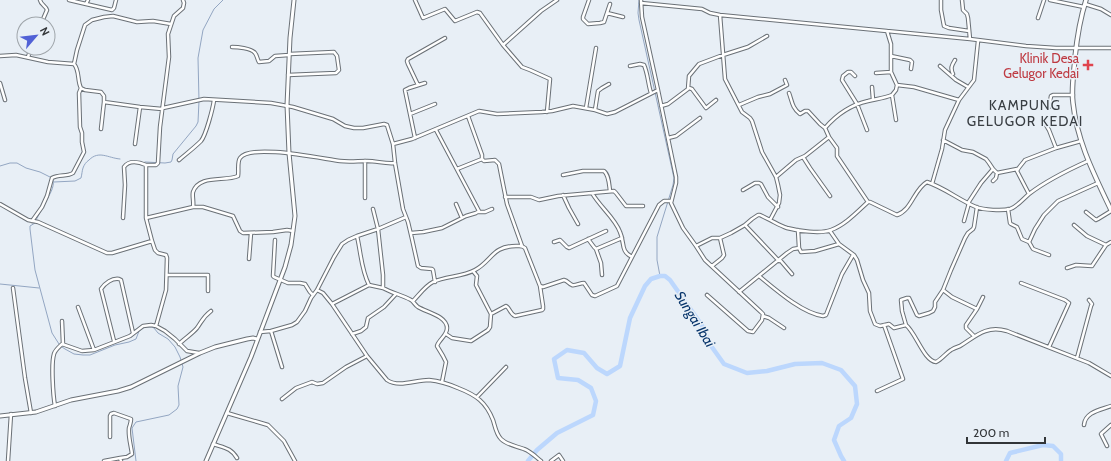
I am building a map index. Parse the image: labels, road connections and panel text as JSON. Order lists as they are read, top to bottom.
{
  "districts": ["KAMPUNG GELUGOR KEDAI"],
  "water": ["Sungai Ibai"],
  "places": {
    "health": ["Klinik Desa Gelugor Kedai"]
  },
  "scale_bar": "200 m",
  "north": "top right"
}
